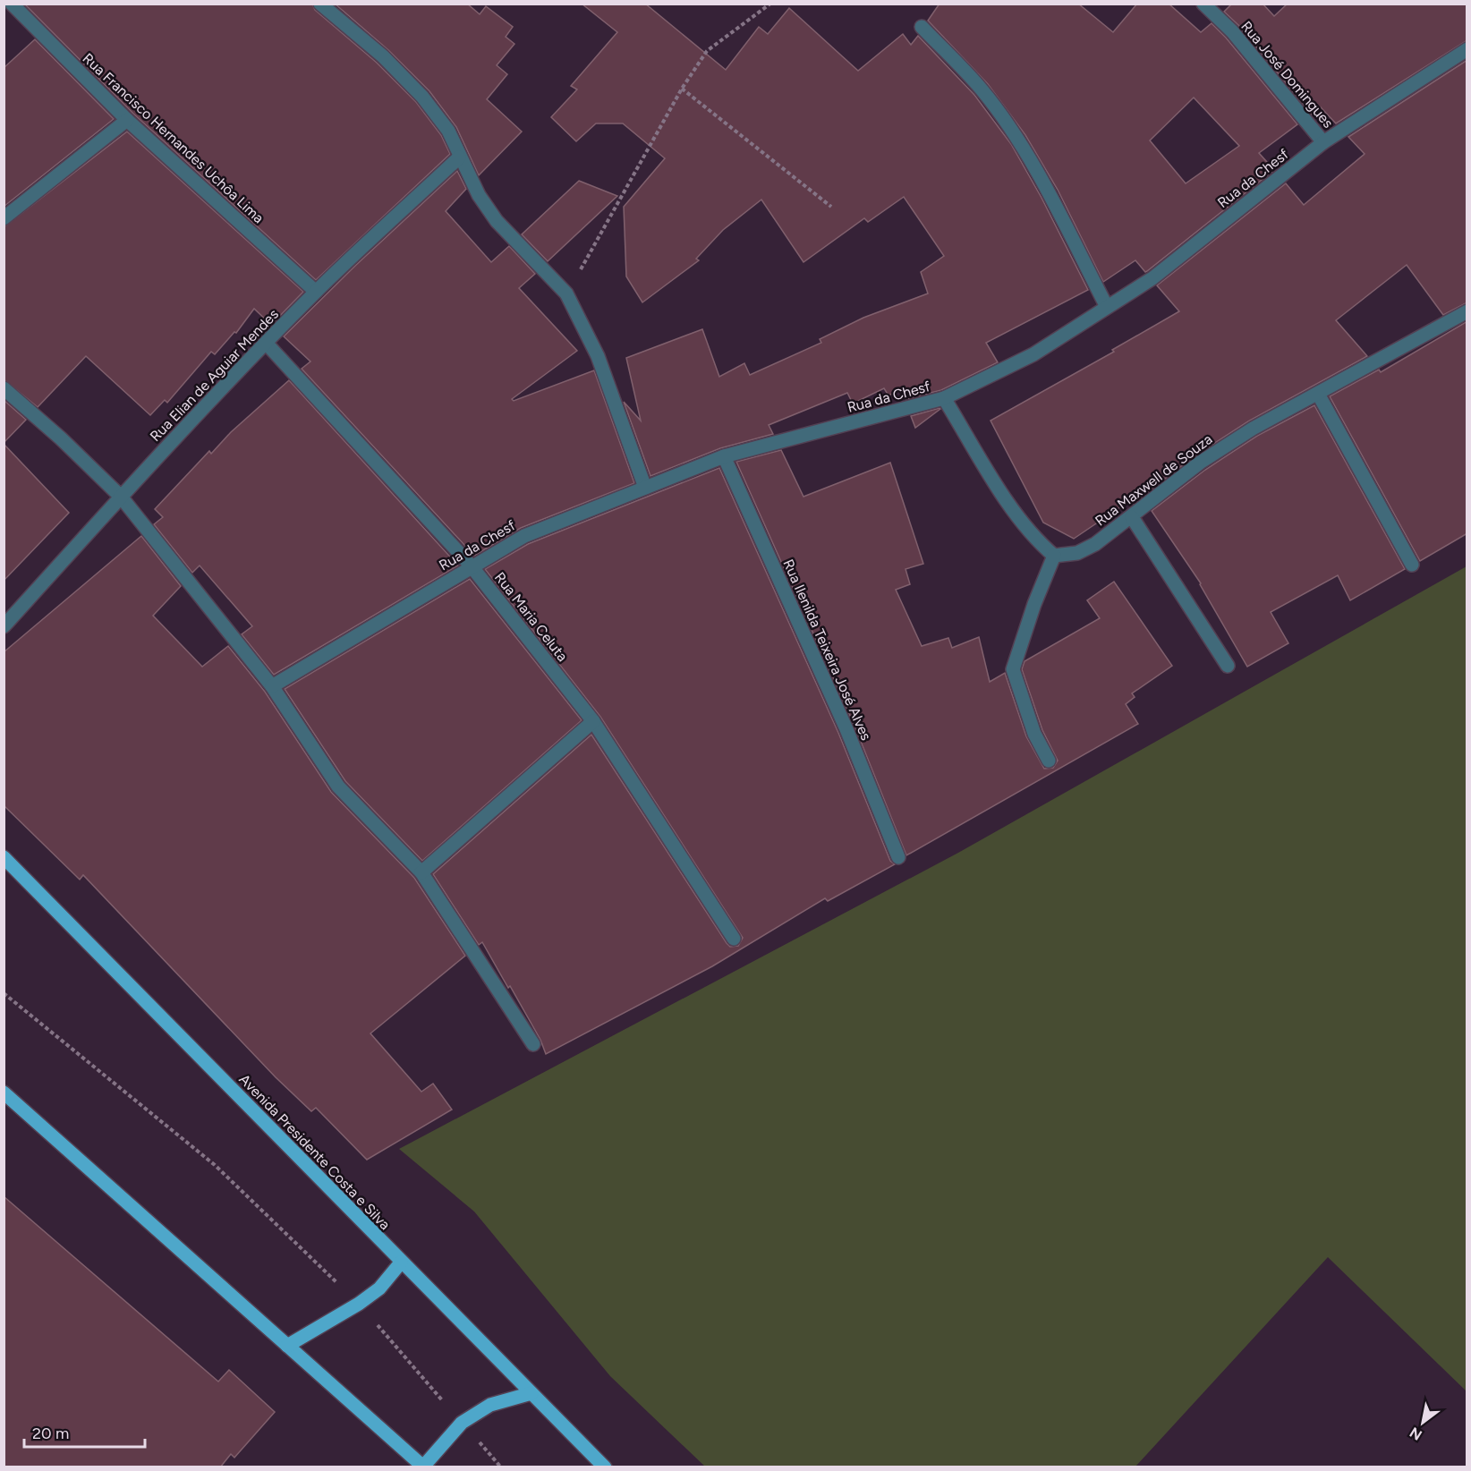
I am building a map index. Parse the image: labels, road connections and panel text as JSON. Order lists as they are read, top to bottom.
{
  "streets": {
    "main road": ["Avenida Presidente Costa e Silva"],
    "street": [
      "Rua José Domingues",
      "Rua Francisco Hernandes Uchôa Lima",
      "Rua da Chesf",
      "Rua Elian de Aguiar Mendes",
      "Rua Maxwell de Souza",
      "Rua Maria Celuta",
      "Rua Ilenilda Teixeira José Alves"
    ]
  },
  "crossings": [
    ["Rua José Domingues", "Rua da Chesf"],
    ["Rua Francisco Hernandes Uchôa Lima", "Rua Elian de Aguiar Mendes"],
    ["Rua da Chesf", "Rua Maria Celuta"],
    ["Rua da Chesf", "Rua Ilenilda Teixeira José Alves"],
    ["Rua Elian de Aguiar Mendes", "Rua Maria Celuta"]
  ],
  "scale_bar": "20 m",
  "north": "bottom left"
}
